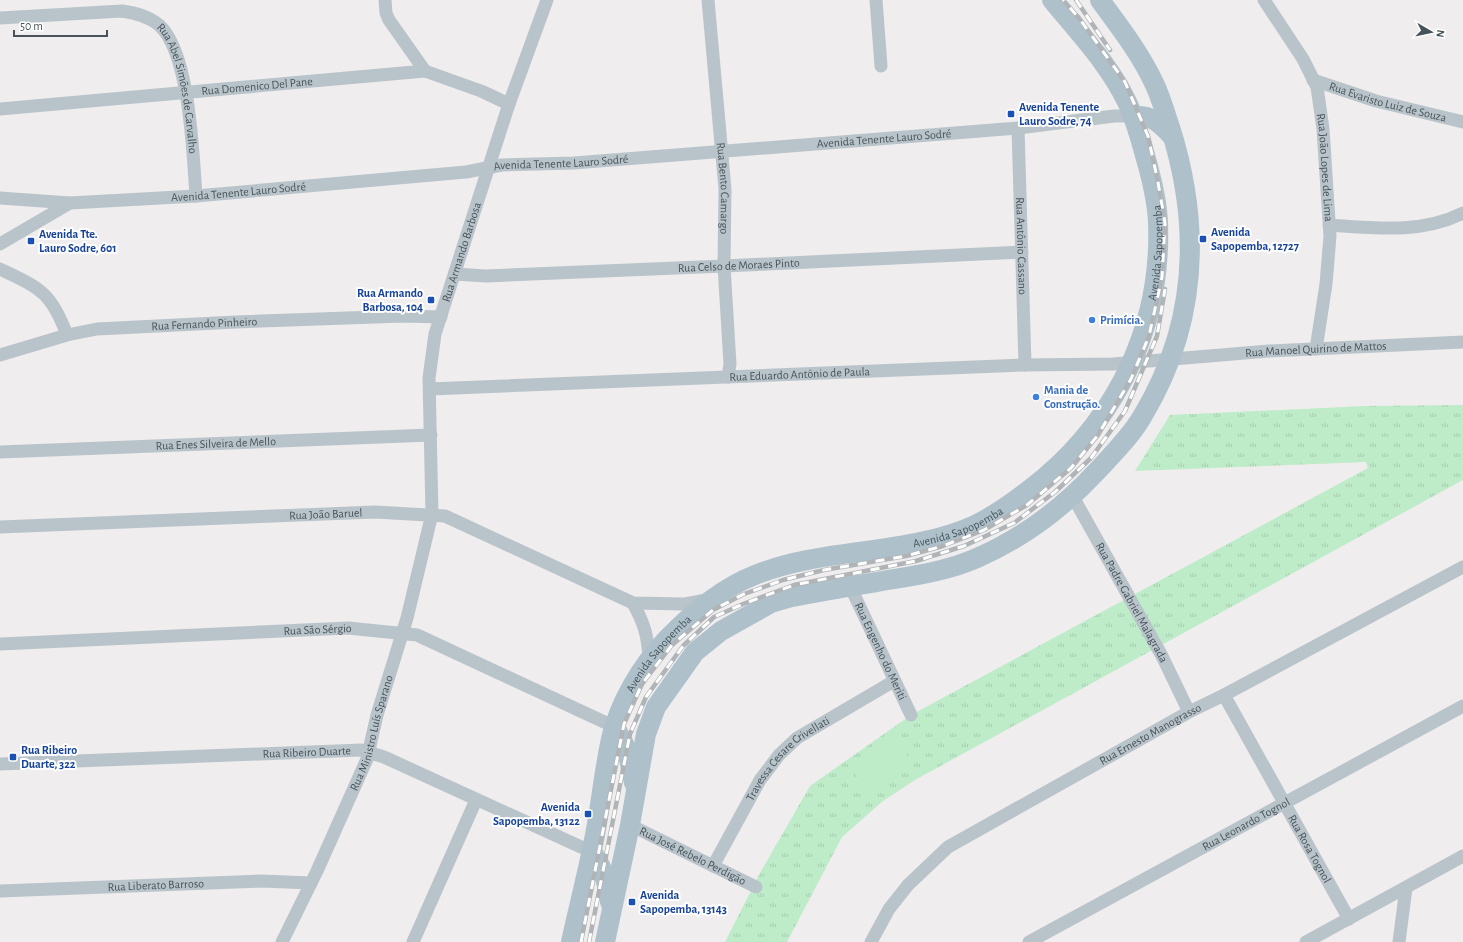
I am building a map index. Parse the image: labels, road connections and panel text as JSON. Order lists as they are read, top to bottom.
{
  "streets": {
    "main road": ["Avenida Sapopemba"],
    "street": [
      "Rua Domenico Del Pane",
      "Rua Abel Simões de Carvalho",
      "Rua Evaristo Luiz de Souza",
      "Avenida Tenente Lauro Sodré",
      "Rua João Lopes de Lima",
      "Rua Bento Camargo",
      "Rua Antônio Cassano",
      "Rua Armando Barbosa",
      "Rua Celso de Moraes Pinto",
      "Rua Fernando Pinheiro",
      "Rua Manoel Quirino de Mattos",
      "Rua Eduardo Antônio de Paula",
      "Rua Enes Silveira de Mello",
      "Rua João Baruel",
      "Rua Padre Gabriel Malagrada",
      "Rua São Sérgio",
      "Rua Engenho do Meriti",
      "Rua Ministro Luís Sparano",
      "Rua Ernesto Manograsso",
      "Rua Ribeiro Duarte",
      "Travessa Cesare Crivellati",
      "Rua Leonardo Tognol",
      "Rua Rosa Tognol",
      "Rua José Rebelo Perdigão",
      "Rua Liberato Barroso"
    ]
  },
  "crossings": [
    ["Rua Domenico Del Pane", "Rua Abel Simões de Carvalho"],
    ["Rua Domenico Del Pane", "Rua Armando Barbosa"],
    ["Rua Abel Simões de Carvalho", "Avenida Tenente Lauro Sodré"],
    ["Rua Evaristo Luiz de Souza", "Rua João Lopes de Lima"],
    ["Avenida Tenente Lauro Sodré", "Rua Bento Camargo"],
    ["Avenida Tenente Lauro Sodré", "Rua Antônio Cassano"],
    ["Avenida Tenente Lauro Sodré", "Rua Armando Barbosa"],
    ["Avenida Tenente Lauro Sodré", "Avenida Sapopemba"],
    ["Rua João Lopes de Lima", "Rua Manoel Quirino de Mattos"],
    ["Rua Bento Camargo", "Rua Celso de Moraes Pinto"],
    ["Rua Bento Camargo", "Rua Eduardo Antônio de Paula"],
    ["Rua Antônio Cassano", "Rua Celso de Moraes Pinto"],
    ["Rua Antônio Cassano", "Rua Eduardo Antônio de Paula"],
    ["Rua Armando Barbosa", "Rua Celso de Moraes Pinto"],
    ["Rua Armando Barbosa", "Rua Fernando Pinheiro"],
    ["Rua Armando Barbosa", "Rua Eduardo Antônio de Paula"],
    ["Rua Armando Barbosa", "Rua Enes Silveira de Mello"],
    ["Rua Armando Barbosa", "Rua João Baruel"],
    ["Rua Armando Barbosa", "Rua Ministro Luís Sparano"],
    ["Avenida Sapopemba", "Rua Manoel Quirino de Mattos"],
    ["Avenida Sapopemba", "Rua Eduardo Antônio de Paula"],
    ["Avenida Sapopemba", "Rua João Baruel"],
    ["Avenida Sapopemba", "Rua Padre Gabriel Malagrada"],
    ["Avenida Sapopemba", "Rua São Sérgio"],
    ["Avenida Sapopemba", "Rua Engenho do Meriti"],
    ["Avenida Sapopemba", "Rua Ribeiro Duarte"],
    ["Avenida Sapopemba", "Rua José Rebelo Perdigão"],
    ["Rua Manoel Quirino de Mattos", "Rua Eduardo Antônio de Paula"],
    ["Rua João Baruel", "Rua Ministro Luís Sparano"],
    ["Rua Padre Gabriel Malagrada", "Rua Ernesto Manograsso"],
    ["Rua São Sérgio", "Rua Ministro Luís Sparano"],
    ["Rua Engenho do Meriti", "Travessa Cesare Crivellati"],
    ["Rua Ministro Luís Sparano", "Rua Ribeiro Duarte"],
    ["Rua Ministro Luís Sparano", "Rua Liberato Barroso"],
    ["Rua Ernesto Manograsso", "Rua Rosa Tognol"],
    ["Travessa Cesare Crivellati", "Rua José Rebelo Perdigão"],
    ["Rua Leonardo Tognol", "Rua Rosa Tognol"]
  ],
  "places": {
    "transit": [
      "Avenida Tenente Lauro Sodre, 74",
      "Avenida Sapopemba, 12727",
      "Avenida Tte. Lauro Sodre, 601",
      "Rua Armando Barbosa, 104",
      "Rua Ribeiro Duarte, 322",
      "Avenida Sapopemba, 13122",
      "Avenida Sapopemba, 13143"
    ],
    "other": ["Primícia.", "Mania de Construção."]
  },
  "scale_bar": "50 m",
  "north": "right"
}
